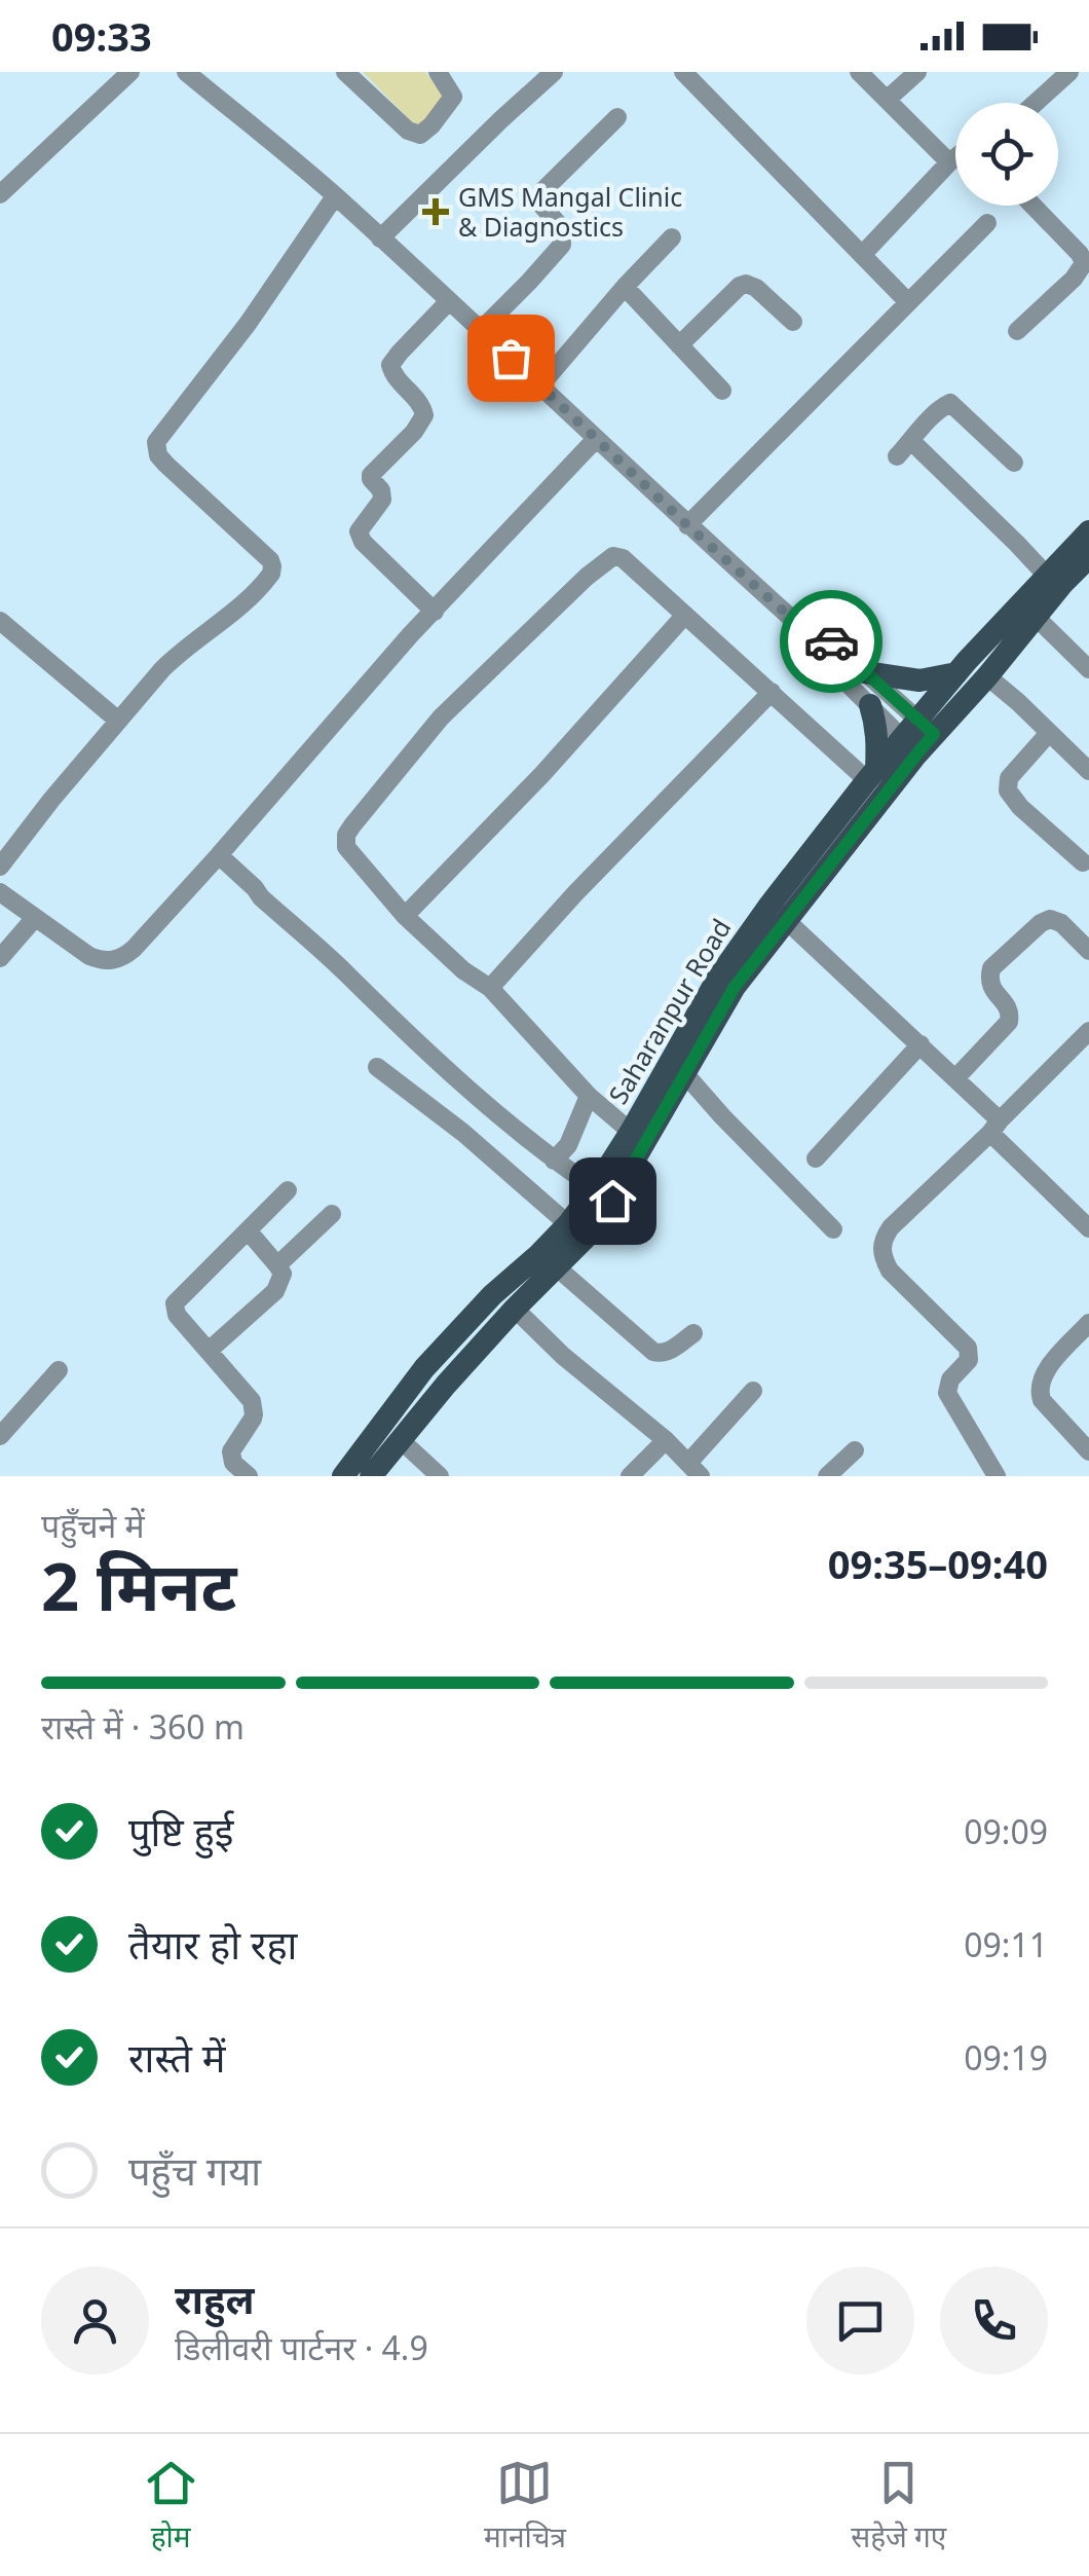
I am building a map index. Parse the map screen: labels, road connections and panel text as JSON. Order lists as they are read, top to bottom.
{
  "streets": {
    "main road": ["Saharanpur Road"]
  },
  "places": {
    "health": ["GMS Mangal Clinic & Diagnostics"]
  },
  "page": {
    "status": "09:33",
    "heading": ["2 मिनट", "पहुँचने में", "09:35–09:40"],
    "panel": ["राहुल", "डिलीवरी पार्टनर · 4.9"],
    "bar": "रास्ते में · 360 m",
    "list": [
      ["पुष्टि हुई", "09:09"],
      ["तैयार हो रहा", "09:11"],
      ["रास्ते में", "09:19"],
      "पहुँच गया"
    ],
    "tabs": ["होम", "मानचित्र", "सहेजे गए"]
  }
}
